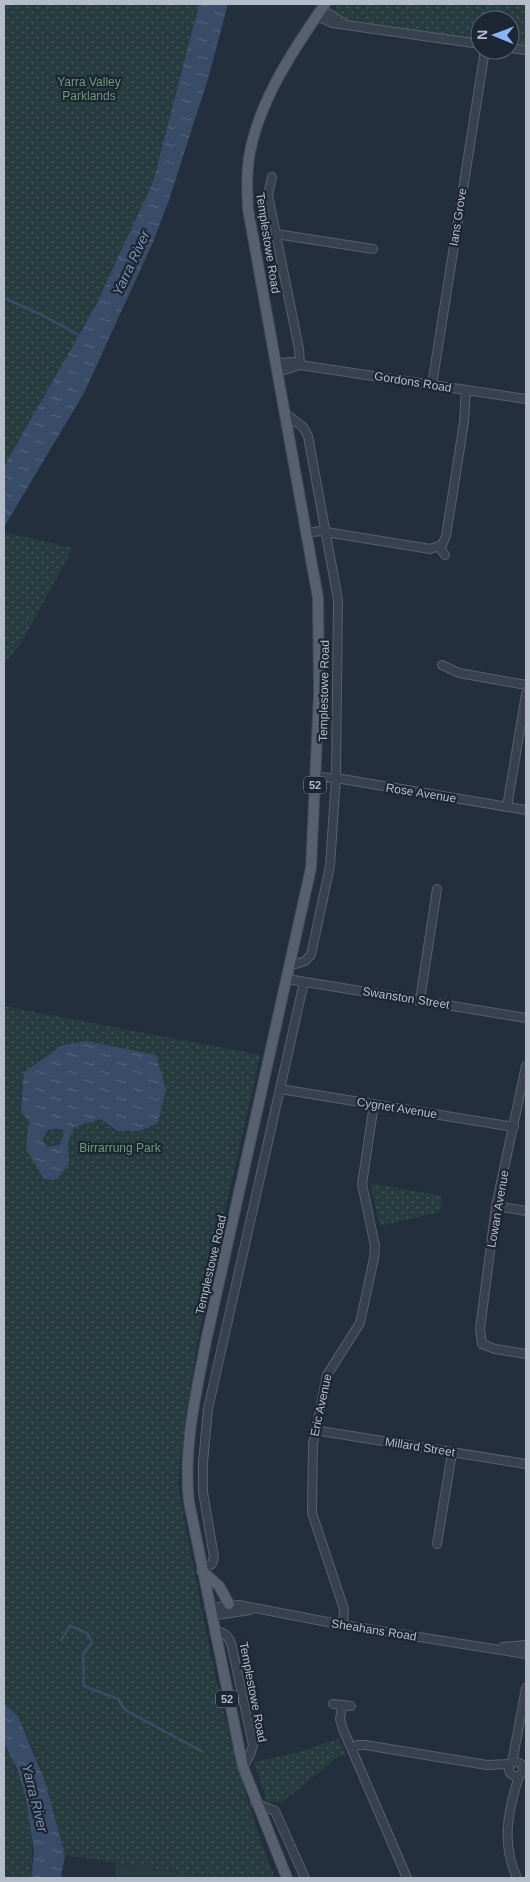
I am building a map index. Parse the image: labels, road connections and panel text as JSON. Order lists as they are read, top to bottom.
{
  "streets": {
    "main road": ["Templestowe Road", "52"],
    "street": [
      "Ians Grove",
      "Gordons Road",
      "Rose Avenue",
      "Swanston Street",
      "Cygnet Avenue",
      "Lowan Avenue",
      "Eric Avenue",
      "Millard Street",
      "Sheahans Road"
    ]
  },
  "crossings": [
    ["Ians Grove", "Gordons Road"],
    ["Templestowe Road", "Gordons Road"],
    ["Templestowe Road", "Rose Avenue"],
    ["Templestowe Road", "Swanston Street"],
    ["Templestowe Road", "Sheahans Road"],
    ["Cygnet Avenue", "Lowan Avenue"],
    ["Cygnet Avenue", "Eric Avenue"],
    ["Eric Avenue", "Millard Street"],
    ["Eric Avenue", "Sheahans Road"]
  ],
  "water": ["Yarra River"],
  "parks": ["Yarra Valley Parklands", "Birrarrung Park"],
  "north": "left"
}
